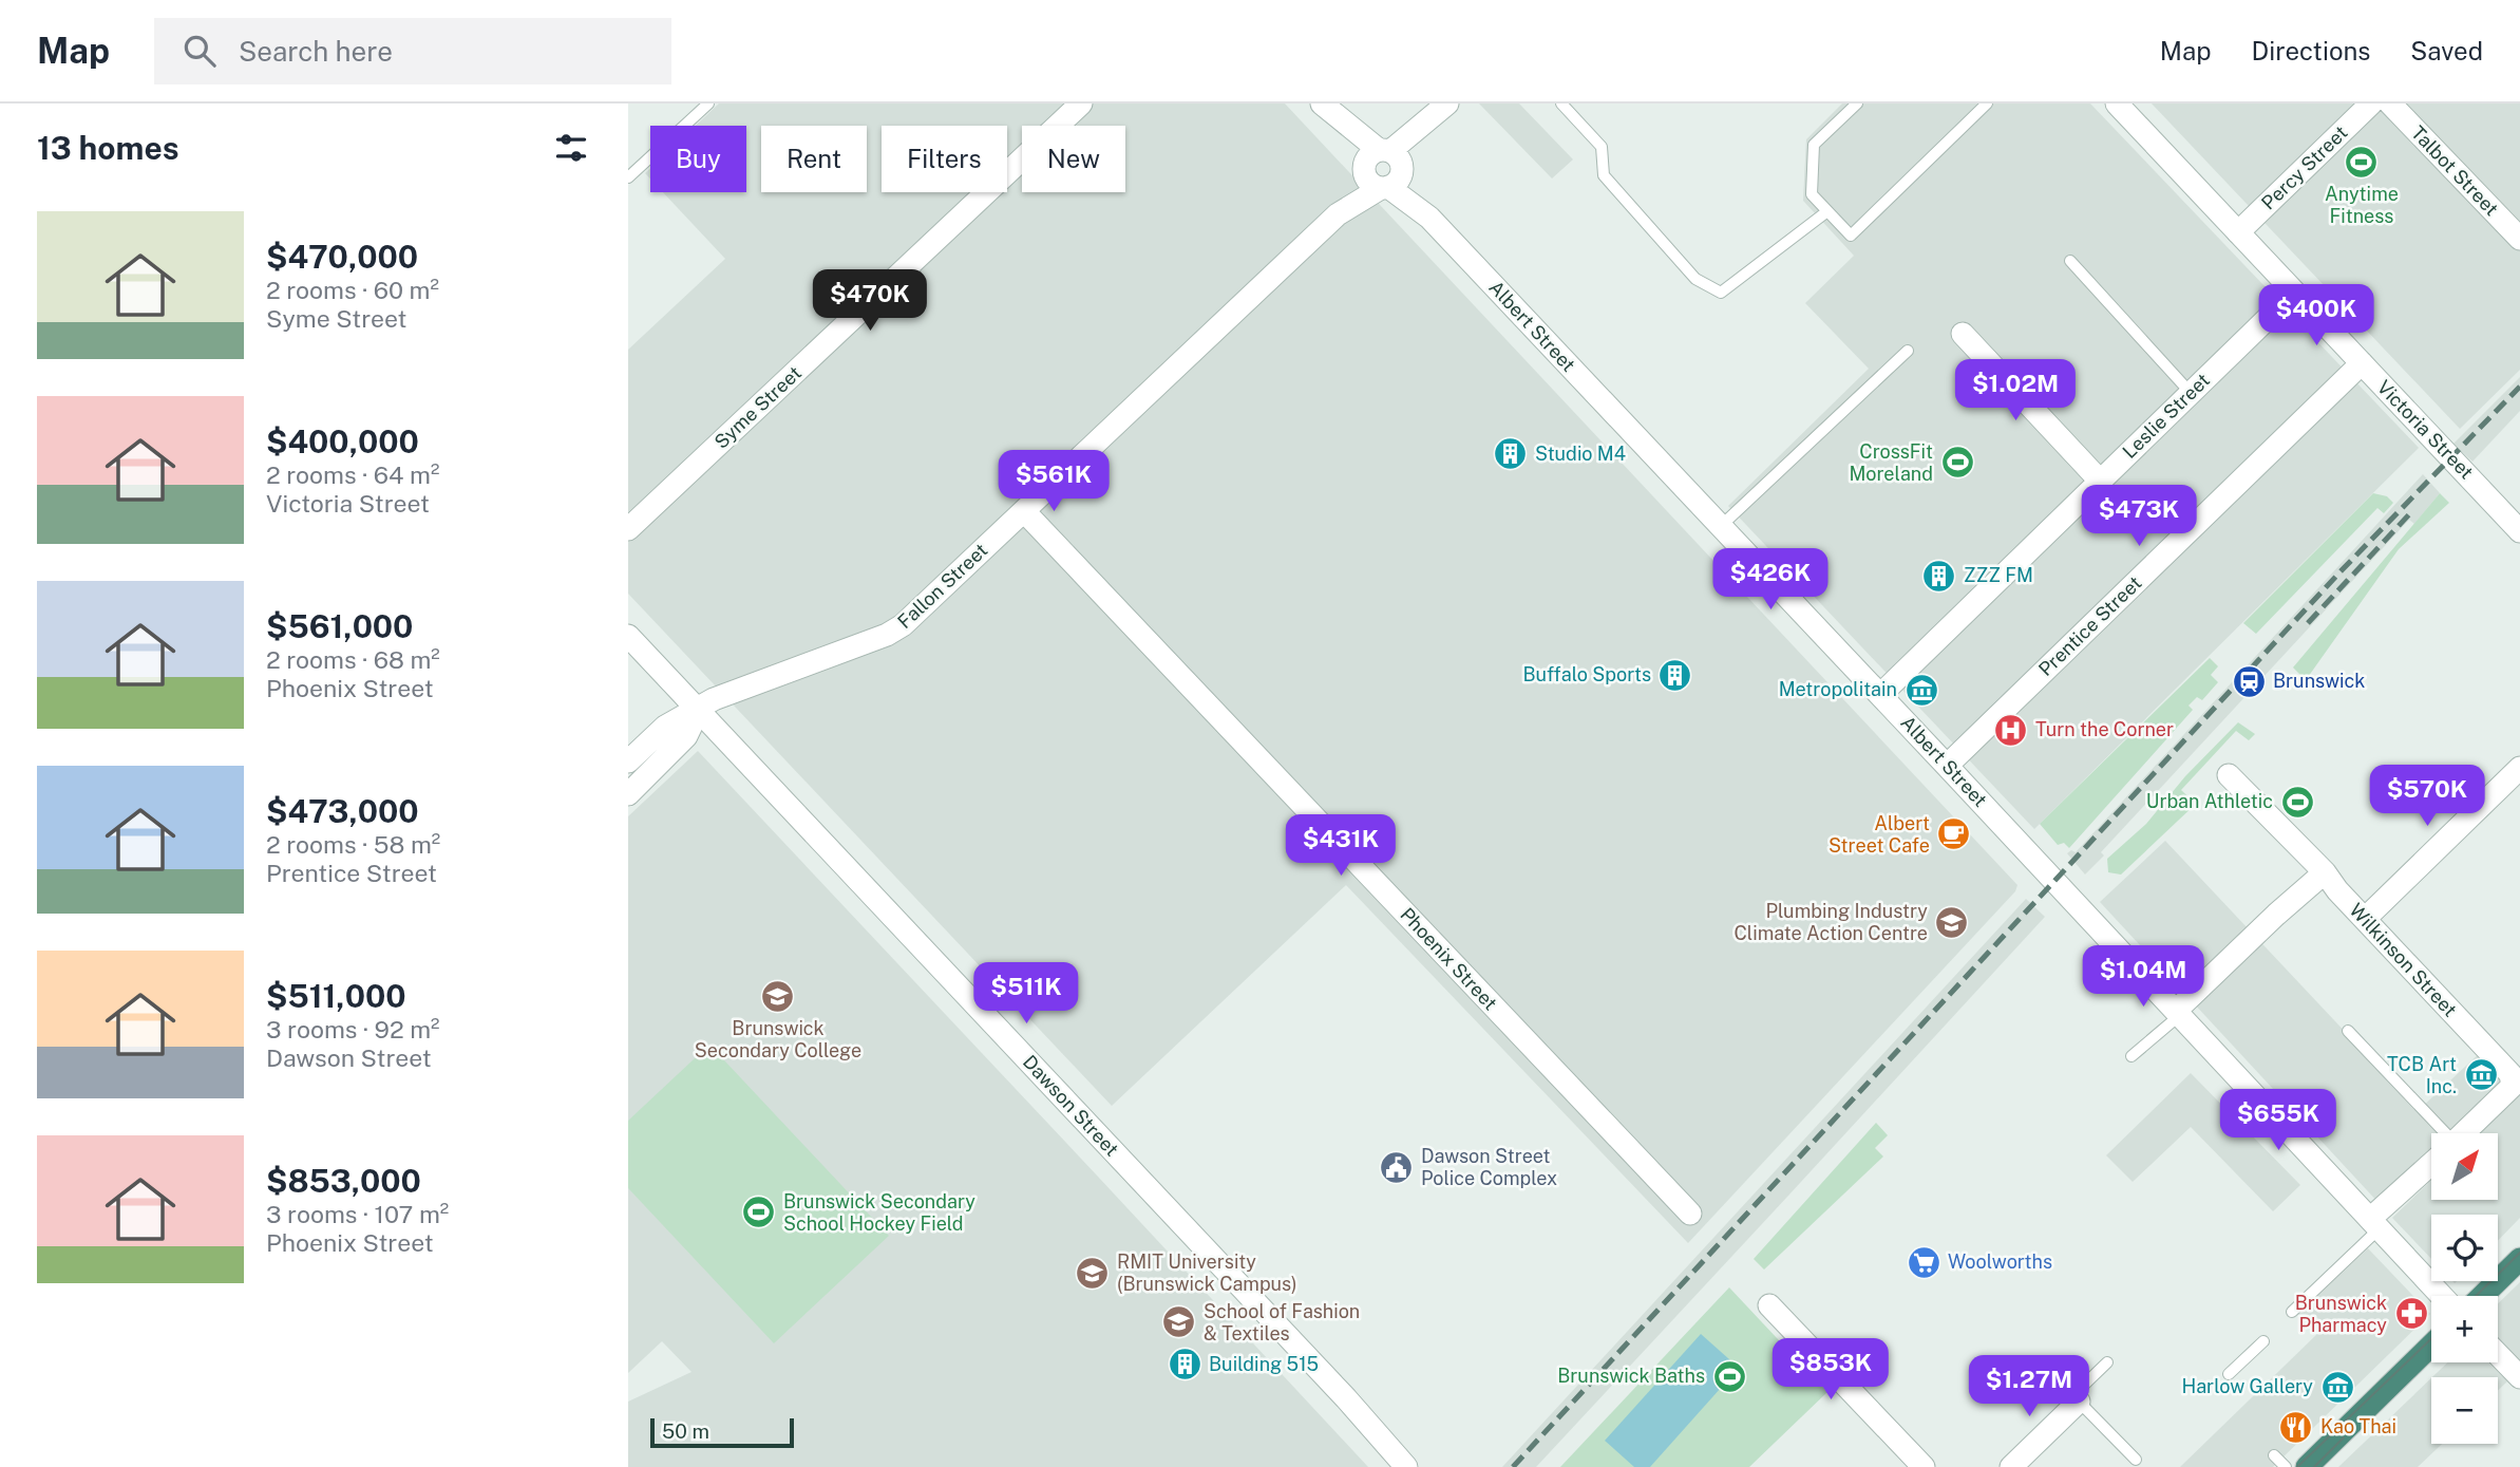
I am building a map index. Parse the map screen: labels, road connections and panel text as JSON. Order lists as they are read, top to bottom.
{
  "streets": {
    "street": [
      "Percy Street",
      "Talbot Street",
      "Albert Street",
      "Syme Street",
      "Leslie Street",
      "Victoria Street",
      "Fallon Street",
      "Prentice Street",
      "Phoenix Street",
      "Wilkinson Street",
      "Dawson Street"
    ]
  },
  "crossings": [
    ["Percy Street", "Victoria Street"],
    ["Albert Street", "Leslie Street"],
    ["Albert Street", "Fallon Street"],
    ["Albert Street", "Prentice Street"],
    ["Albert Street", "Wilkinson Street"],
    ["Leslie Street", "Victoria Street"],
    ["Victoria Street", "Prentice Street"],
    ["Fallon Street", "Phoenix Street"],
    ["Fallon Street", "Dawson Street"]
  ],
  "places": {
    "sports": [
      "Anytime Fitness",
      "CrossFit Moreland",
      "Urban Athletic",
      "Brunswick Secondary School Hockey Field",
      "Brunswick Baths"
    ],
    "building": [
      "Studio M4",
      "ZZZ FM",
      "Buffalo Sports",
      "Building 515"
    ],
    "station": ["Brunswick"],
    "museum": ["Metropolitain", "TCB Art Inc.", "Harlow Gallery"],
    "hospital": ["Turn the Corner"],
    "cafe": ["Albert Street Cafe"],
    "school or university": [
      "Plumbing Industry Climate Action Centre",
      "Brunswick Secondary College",
      "RMIT University (Brunswick Campus)",
      "School of Fashion & Textiles"
    ],
    "public building": ["Dawson Street Police Complex"],
    "supermarket": ["Woolworths"],
    "pharmacy": ["Brunswick Pharmacy"],
    "restaurant": ["Kao Thai"]
  },
  "scale_bar": "50 m",
  "north": "top right",
  "page": {
    "header": "Map",
    "search": "Search here",
    "nav": ["Map", "Directions", "Saved"],
    "heading": "13 homes",
    "chip": [
      "Buy",
      "Rent",
      "Filters",
      "New"
    ],
    "list": [
      {
        "name": "$470,000",
        "note": "2 rooms · 60 m² · Syme Street"
      },
      {
        "name": "$400,000",
        "note": "2 rooms · 64 m² · Victoria Street"
      },
      {
        "name": "$561,000",
        "note": "2 rooms · 68 m² · Phoenix Street"
      },
      {
        "name": "$473,000",
        "note": "2 rooms · 58 m² · Prentice Street"
      },
      {
        "name": "$511,000",
        "note": "3 rooms · 92 m² · Dawson Street"
      },
      {
        "name": "$853,000",
        "note": "3 rooms · 107 m² · Phoenix Street"
      }
    ],
    "price": [
      "$470K",
      "$400K",
      "$1.02M",
      "$561K",
      "$473K",
      "$426K",
      "$570K",
      "$431K",
      "$1.04M",
      "$511K",
      "$655K",
      "$853K",
      "$1.27M"
    ],
    "map_buttons": ["+", "−"],
    "scale": "50 m"
  }
}
